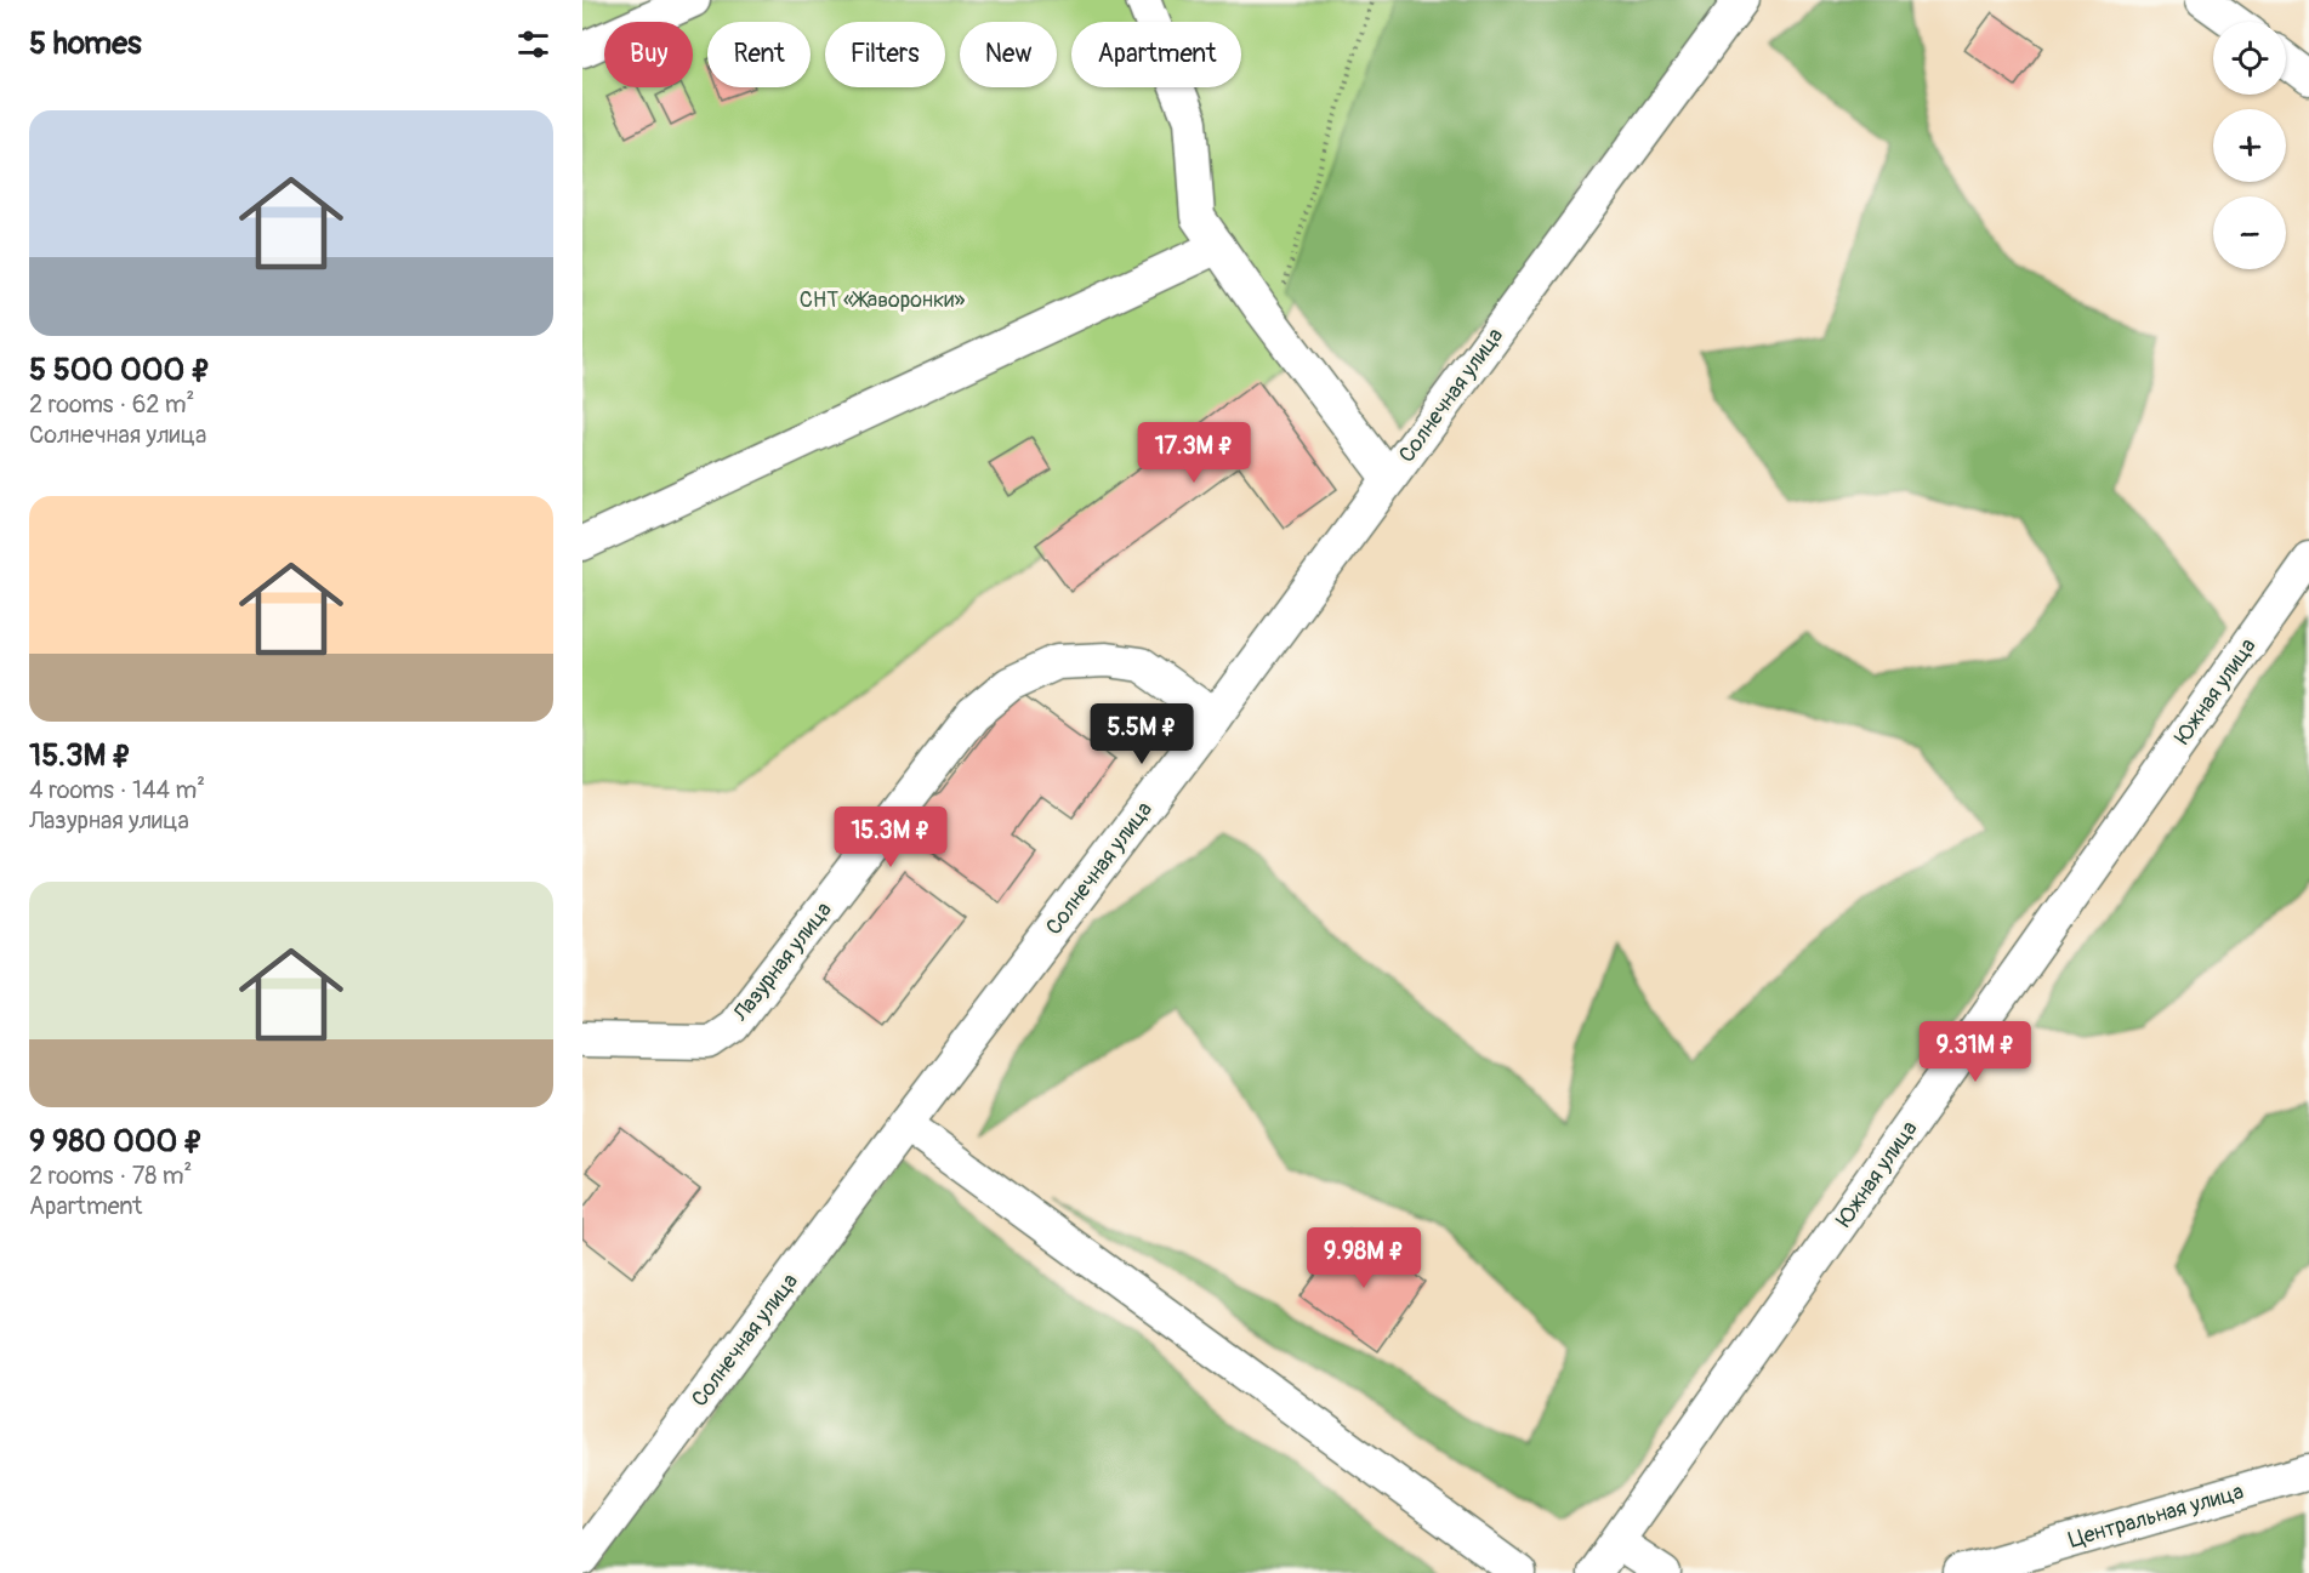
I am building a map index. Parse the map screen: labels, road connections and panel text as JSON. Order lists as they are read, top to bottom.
{
  "streets": {
    "street": [
      "Солнечная улица",
      "Южная улица",
      "Лазурная улица",
      "Центральная улица"
    ]
  },
  "crossings": [
    ["Солнечная улица", "Лазурная улица"]
  ],
  "parks": ["СНТ «Жаворонки»"],
  "page": {
    "heading": "5 homes",
    "map_buttons": ["+", "−"],
    "chip": [
      "Buy",
      "Rent",
      "Filters",
      "New",
      "Apartment"
    ],
    "list": [
      {
        "name": "5 500 000 ₽",
        "note": "2 rooms · 62 m² · Солнечная улица"
      },
      {
        "name": "15.3M ₽",
        "note": "4 rooms · 144 m² · Лазурная улица"
      },
      {
        "name": "9 980 000 ₽",
        "note": "2 rooms · 78 m² · Apartment"
      }
    ],
    "price": [
      "17.3M ₽",
      "5.5M ₽",
      "15.3M ₽",
      "9.31M ₽",
      "9.98M ₽"
    ]
  }
}
